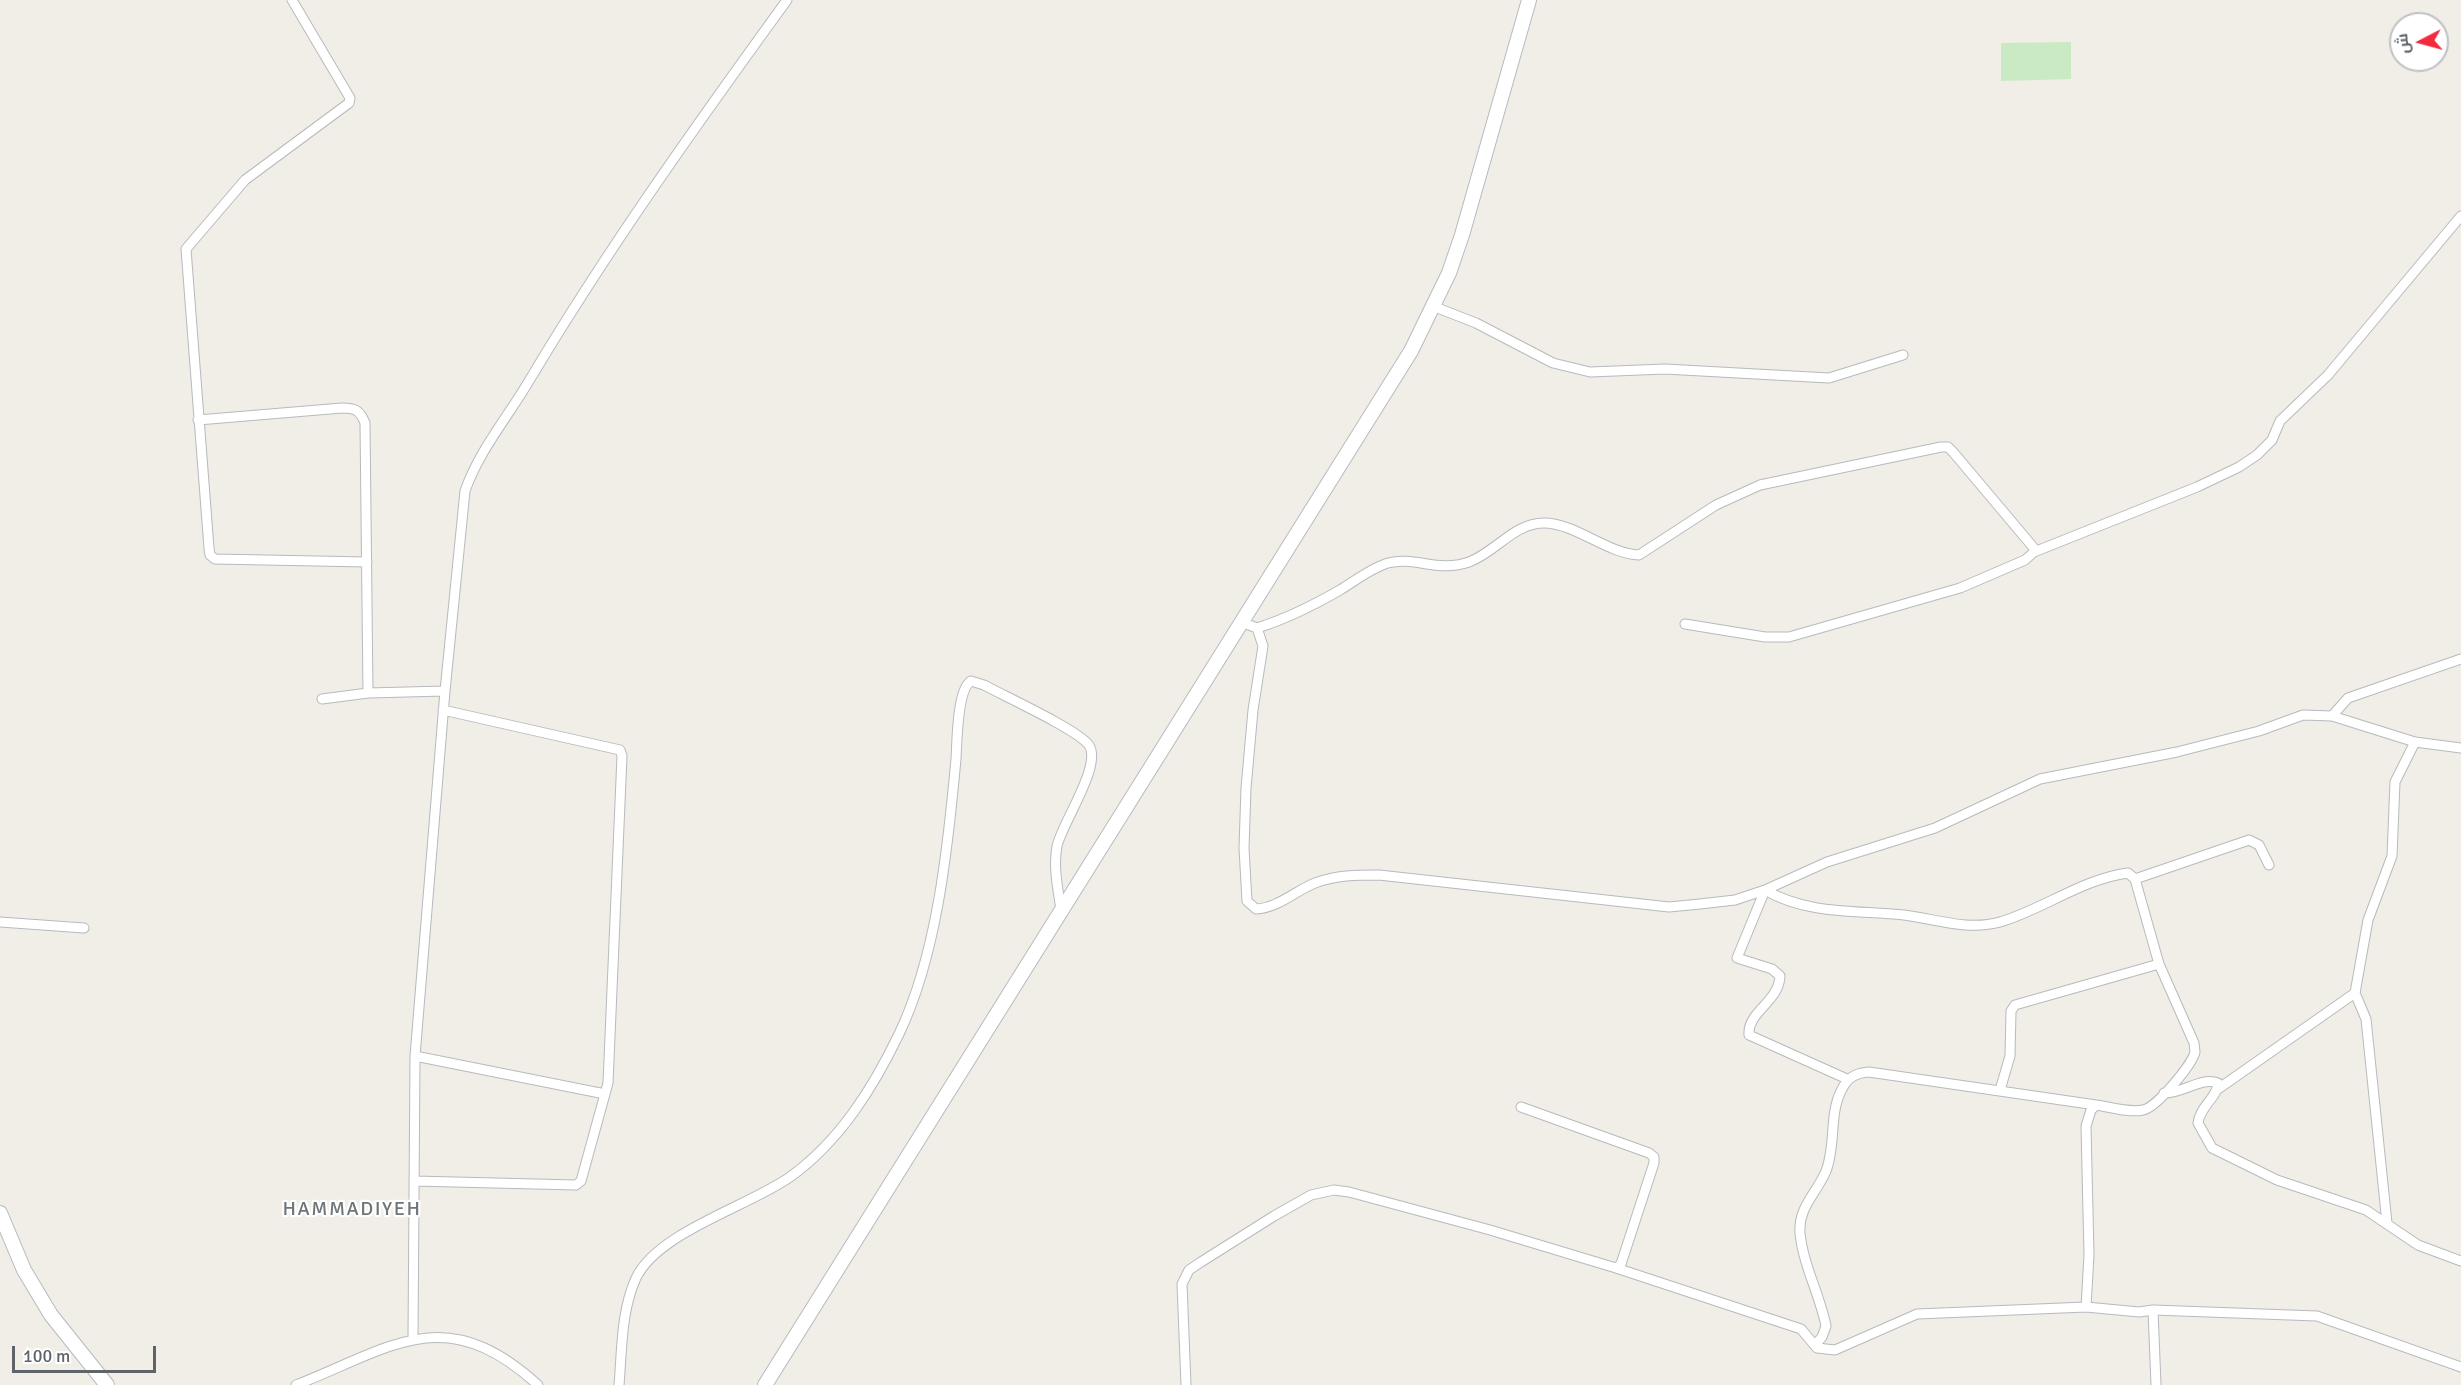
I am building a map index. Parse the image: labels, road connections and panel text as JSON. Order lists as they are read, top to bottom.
{
  "districts": ["HAMMADIYEH"],
  "scale_bar": "100 m",
  "north": "left"
}
